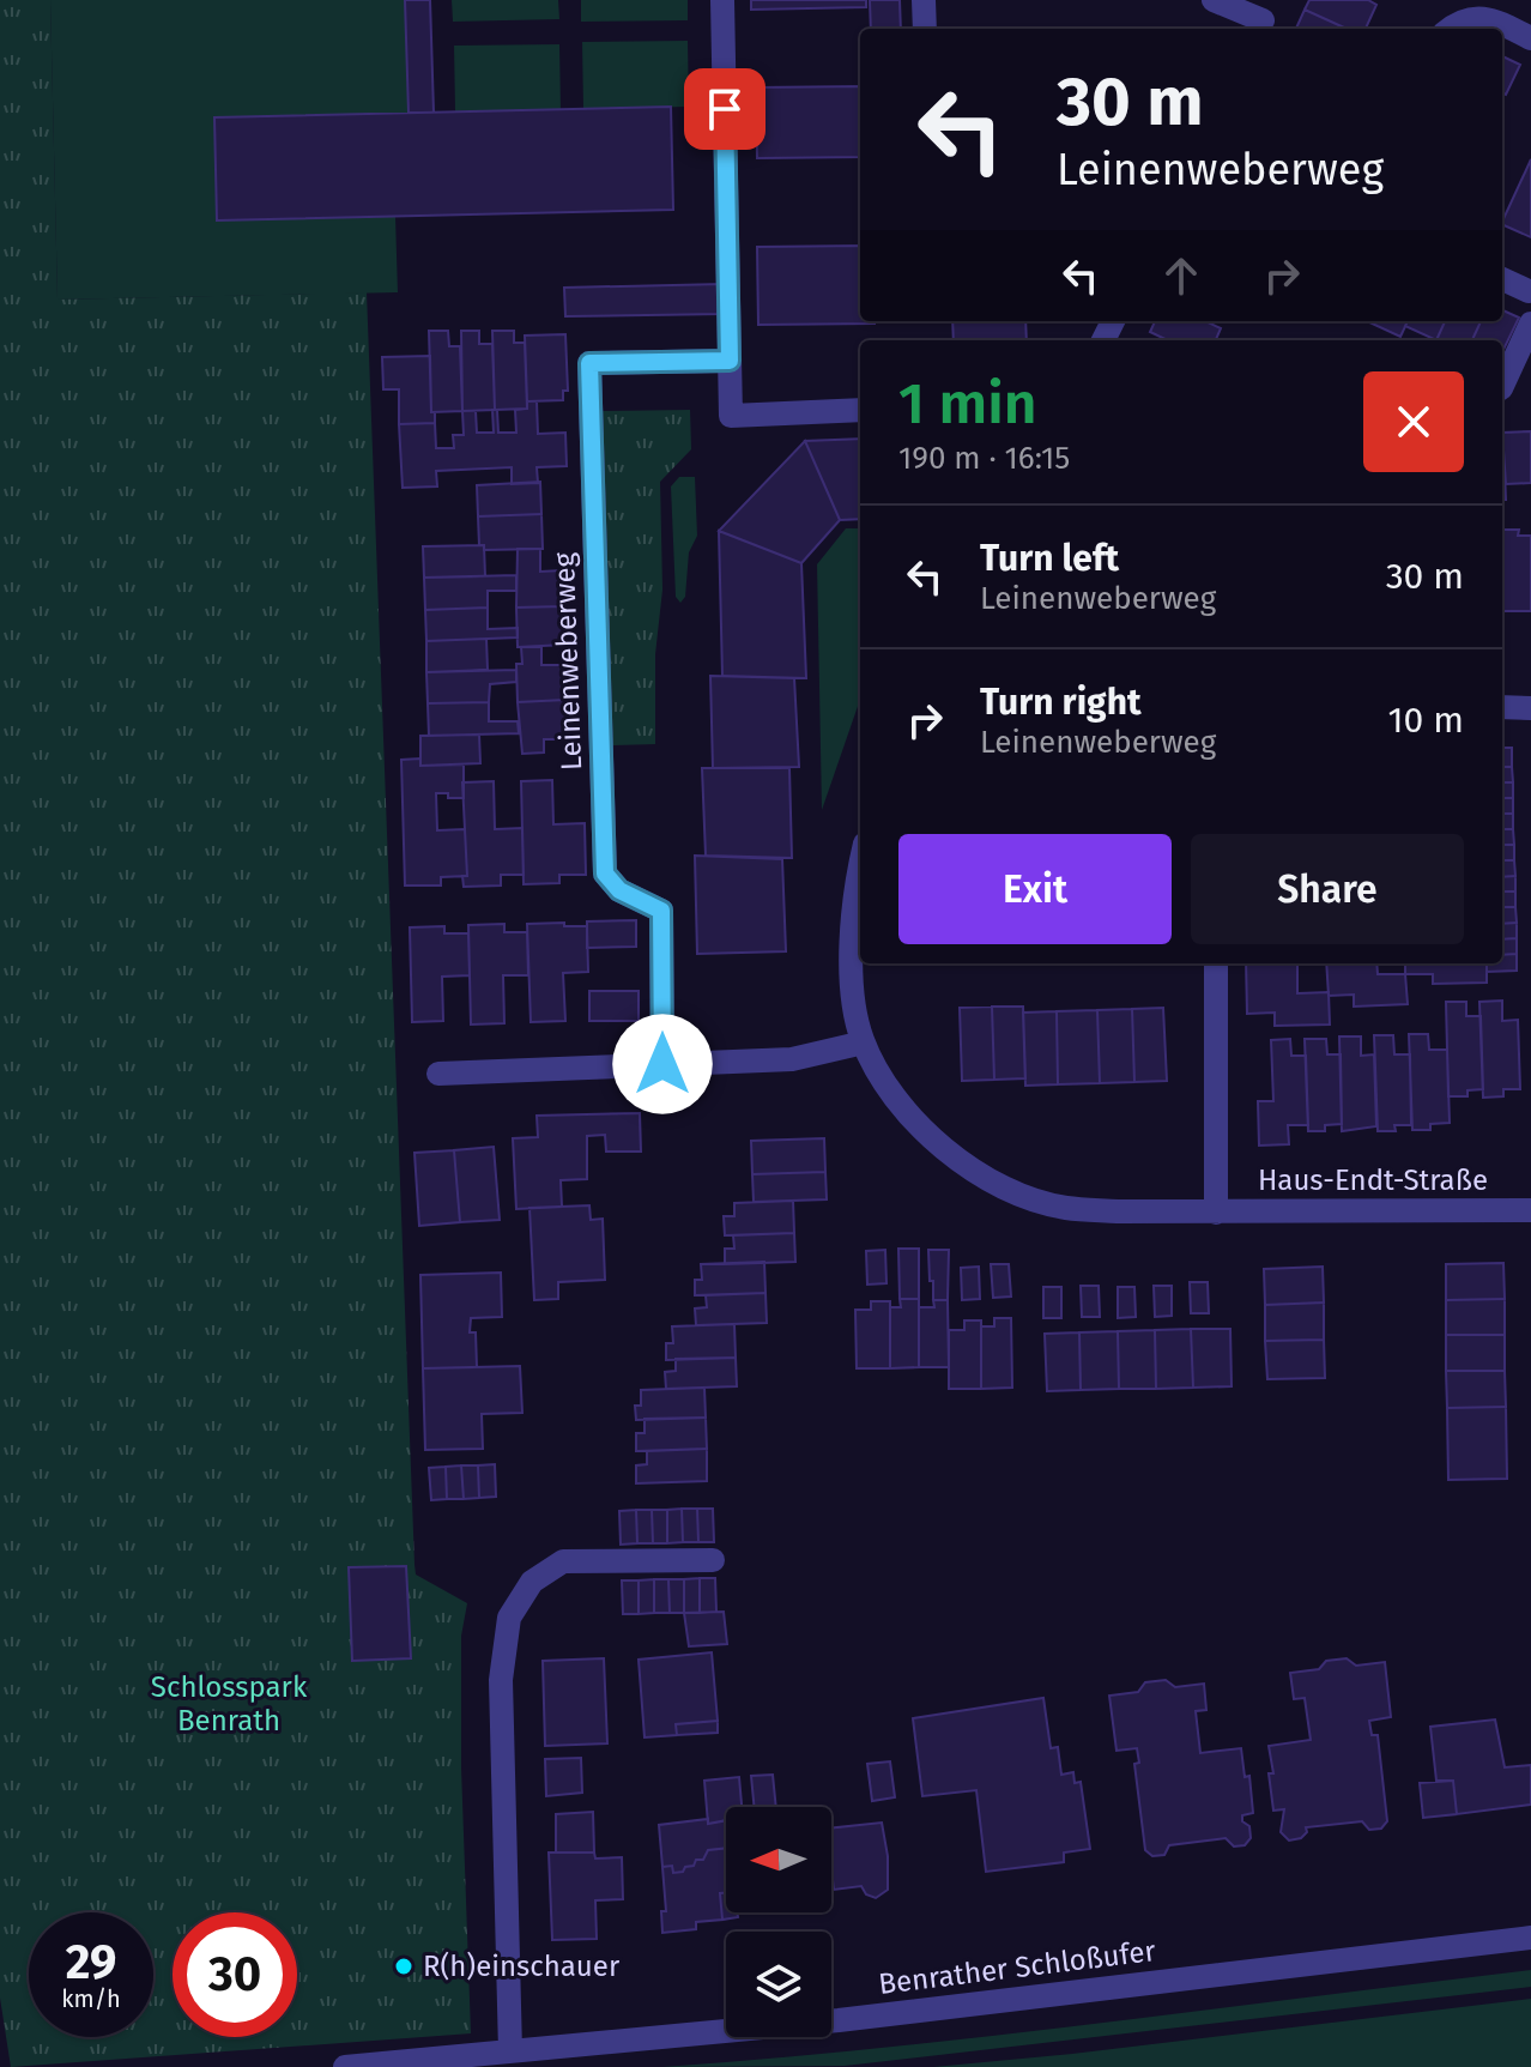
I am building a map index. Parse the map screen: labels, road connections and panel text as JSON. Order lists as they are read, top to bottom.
{
  "streets": {
    "street": ["Leinenweberweg", "Haus-Endt-Straße", "Benrather Schloßufer"]
  },
  "parks": ["Schlosspark Benrath"],
  "places": ["R(h)einschauer"],
  "north": "left",
  "page": {
    "turn": ["30 m", "Leinenweberweg"],
    "heading": ["1 min", "190 m · 16:15"],
    "list": [
      {
        "name": "Turn left",
        "note": "Leinenweberweg",
        "value": "30 m"
      },
      {
        "name": "Turn right",
        "note": "Leinenweberweg",
        "value": "10 m"
      }
    ],
    "buttons": ["Exit", "Share"],
    "speed": "29 km/h",
    "limit": "30"
  }
}
